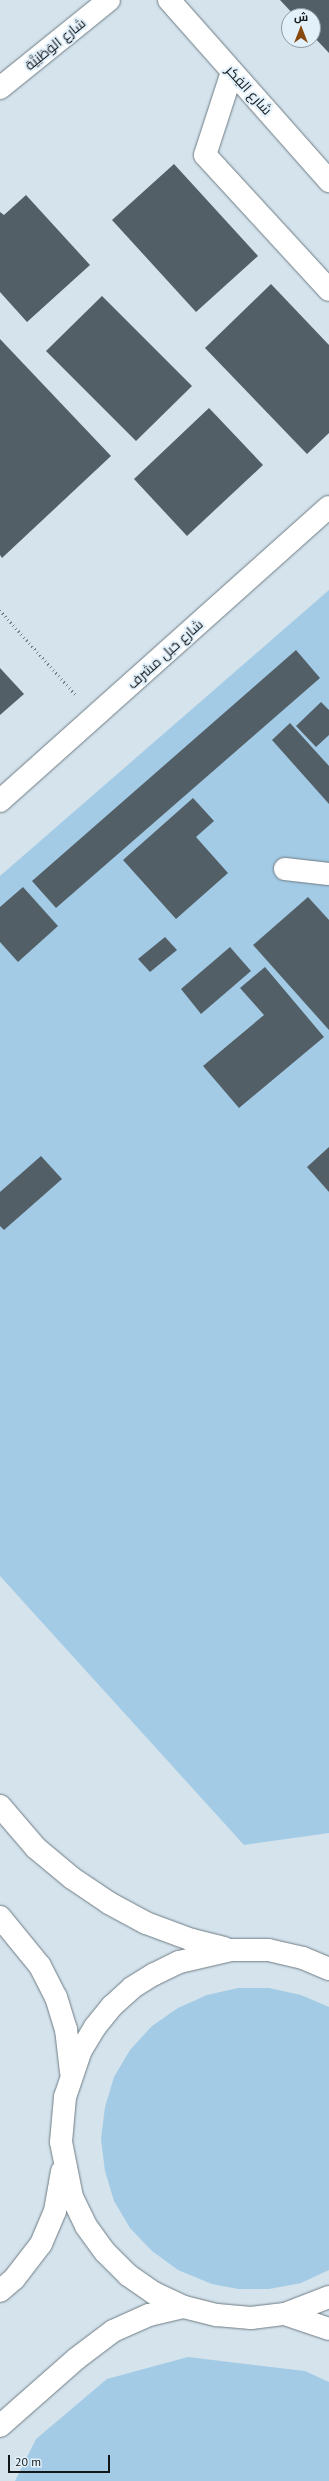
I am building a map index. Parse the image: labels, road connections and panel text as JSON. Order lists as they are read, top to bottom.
{
  "streets": {
    "main road": ["شارع الوَطَنِيَّة", "شارع الفِكر", "شارع حَبل مشرف"]
  },
  "scale_bar": "20 m",
  "north": "top"
}
